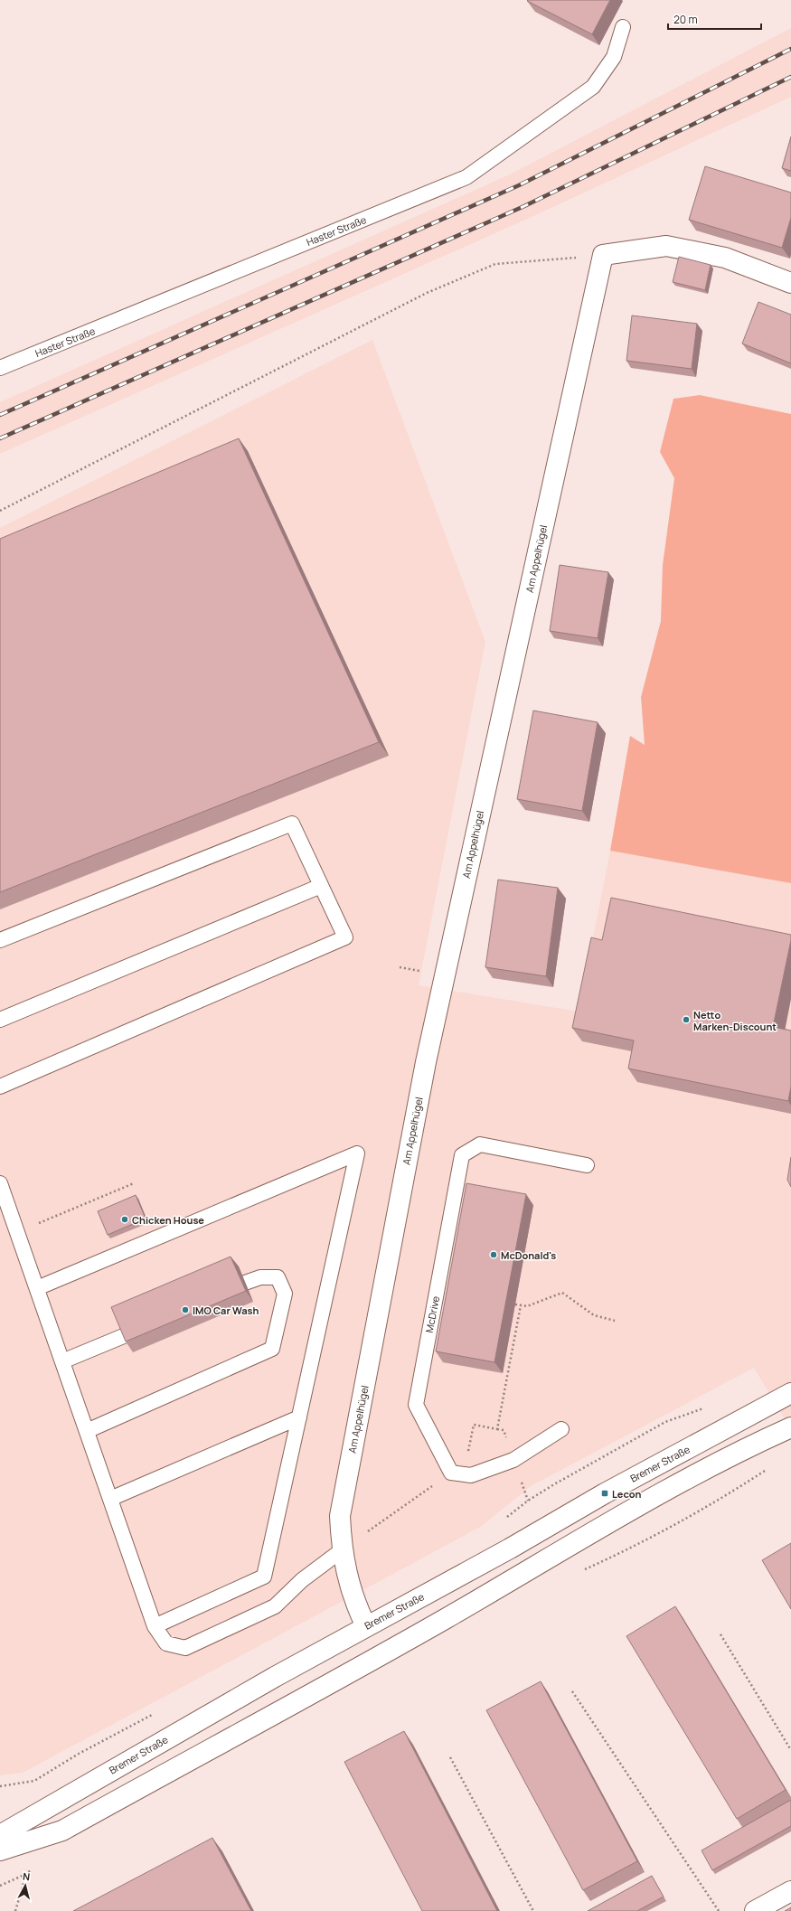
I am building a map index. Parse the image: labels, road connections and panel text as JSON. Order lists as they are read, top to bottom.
{
  "streets": {
    "street": ["Am Appelhügel", "Bremer Straße"],
    "lane": ["Haster Straße", "McDrive"]
  },
  "crossings": [
    ["Am Appelhügel", "Bremer Straße"]
  ],
  "places": {
    "other": [
      "Netto Marken-Discount",
      "Chicken House",
      "McDonald's",
      "IMO Car Wash"
    ],
    "transit": ["Lecon"]
  },
  "scale_bar": "20 m",
  "north": "top"
}
